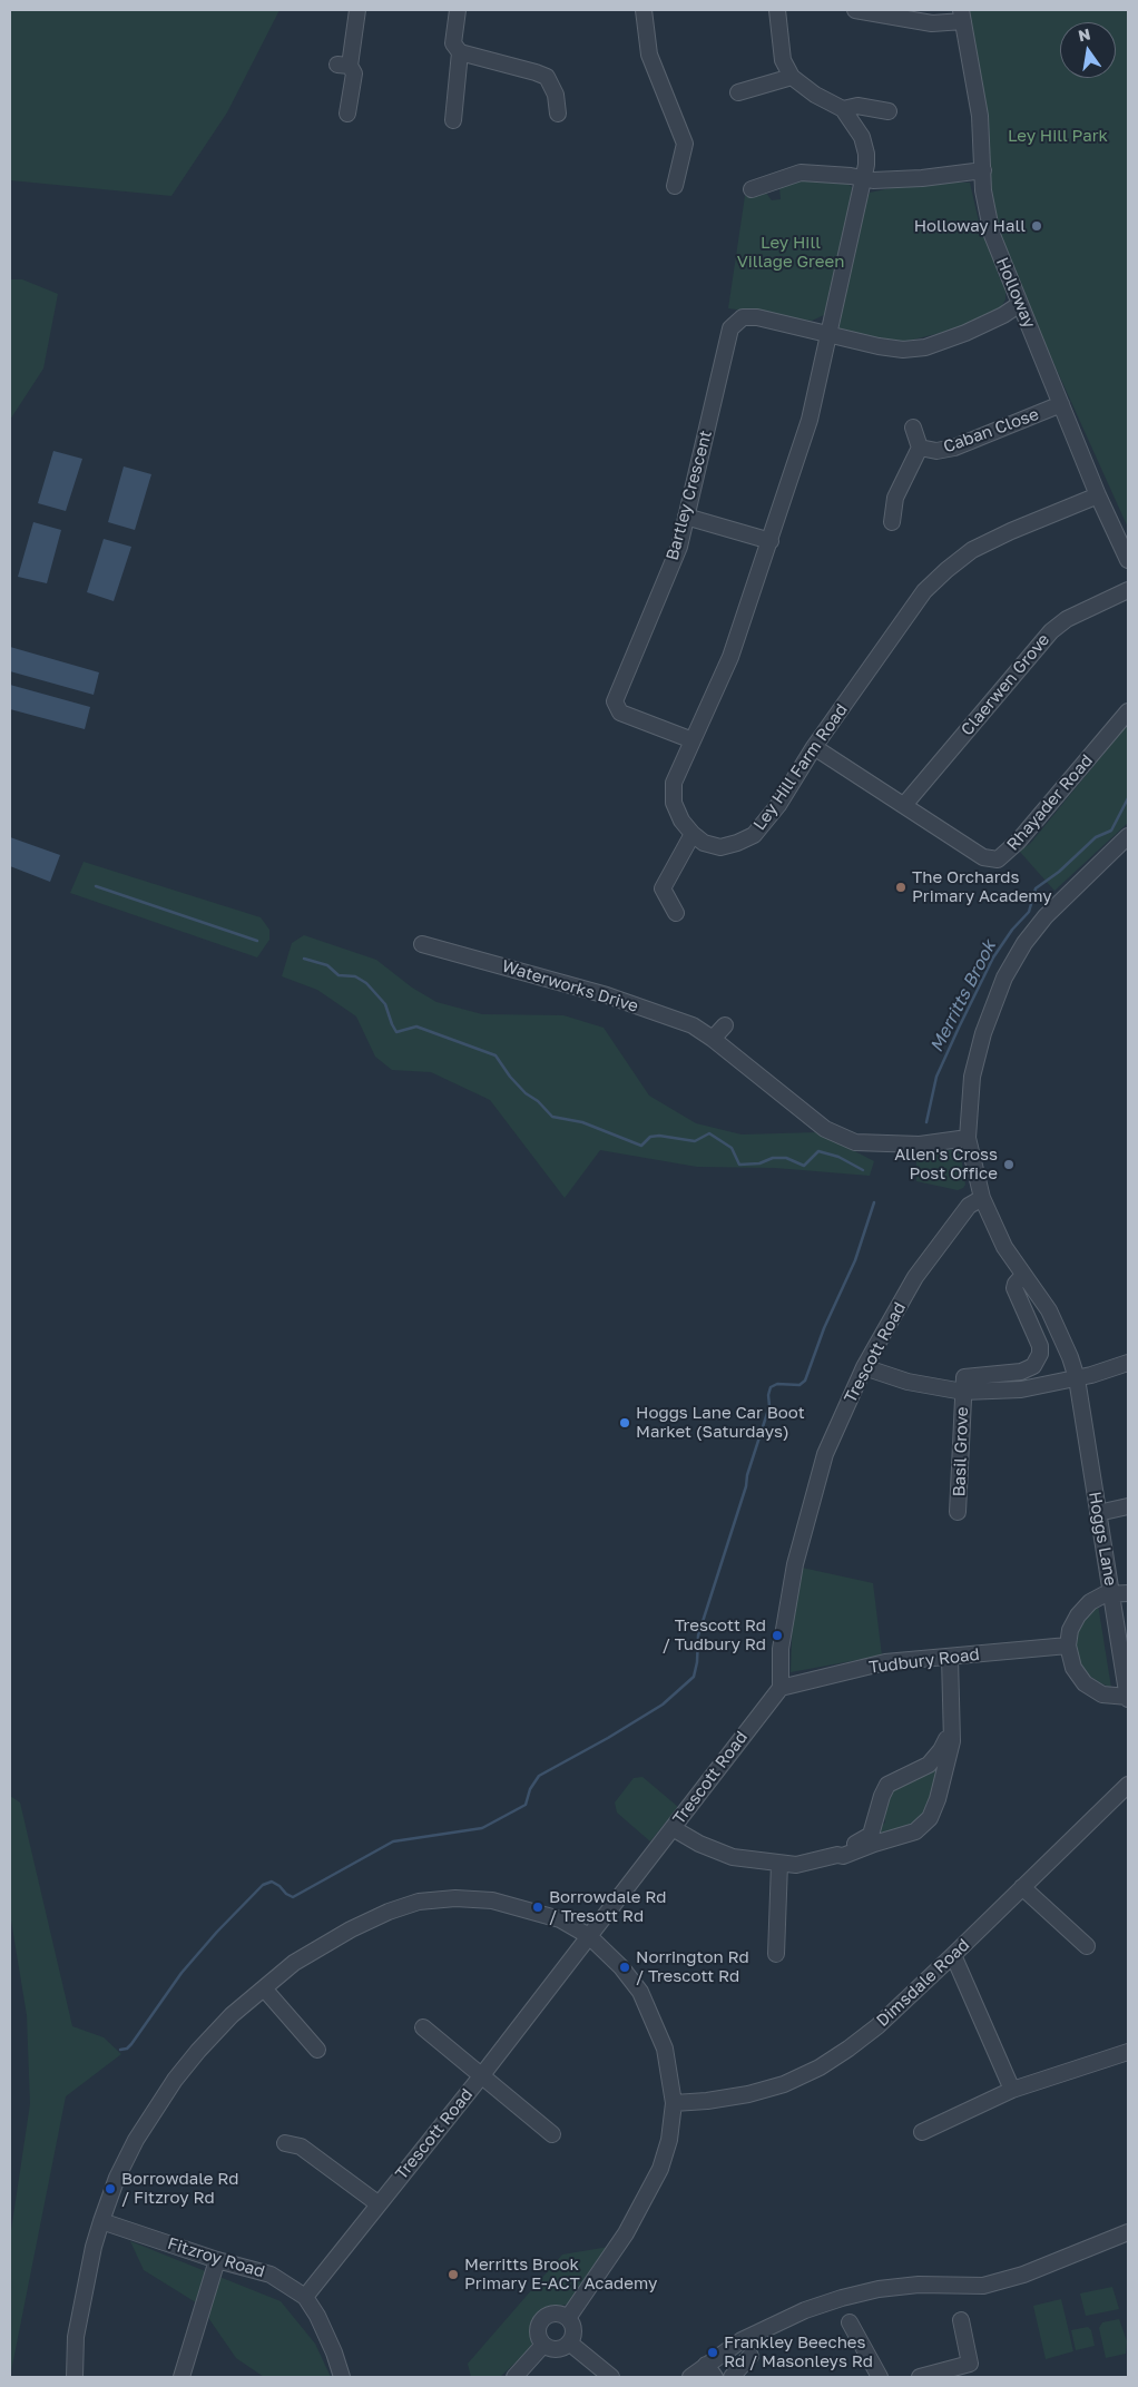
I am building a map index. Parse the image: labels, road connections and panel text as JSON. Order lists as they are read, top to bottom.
{
  "streets": {
    "street": [
      "Holloway",
      "Caban Close",
      "Bartley Crescent",
      "Claerwen Grove",
      "Ley Hill Farm Road",
      "Rhayader Road",
      "Waterworks Drive",
      "Trescott Road",
      "Basil Grove",
      "Hoggs Lane",
      "Tudbury Road",
      "Dimsdale Road",
      "Fitzroy Road"
    ]
  },
  "crossings": [
    ["Holloway", "Caban Close"],
    ["Holloway", "Bartley Crescent"],
    ["Holloway", "Ley Hill Farm Road"],
    ["Bartley Crescent", "Ley Hill Farm Road"],
    ["Claerwen Grove", "Rhayader Road"],
    ["Waterworks Drive", "Hoggs Lane"],
    ["Trescott Road", "Hoggs Lane"],
    ["Trescott Road", "Tudbury Road"],
    ["Trescott Road", "Fitzroy Road"]
  ],
  "water": ["Merritts Brook"],
  "parks": ["Ley Hill Park", "Ley Hill Village Green"],
  "places": [
    "Holloway Hall",
    "The Orchards Primary Academy",
    "Allen's Cross Post Office",
    "Hoggs Lane Car Boot Market (Saturdays)",
    "Trescott Rd / Tudbury Rd",
    "Borrowdale Rd / Tresott Rd",
    "Norrington Rd / Trescott Rd",
    "Borrowdale Rd / Fitzroy Rd",
    "Merritts Brook Primary E-ACT Academy",
    "Frankley Beeches Rd / Masonleys Rd"
  ],
  "north": "top"
}
